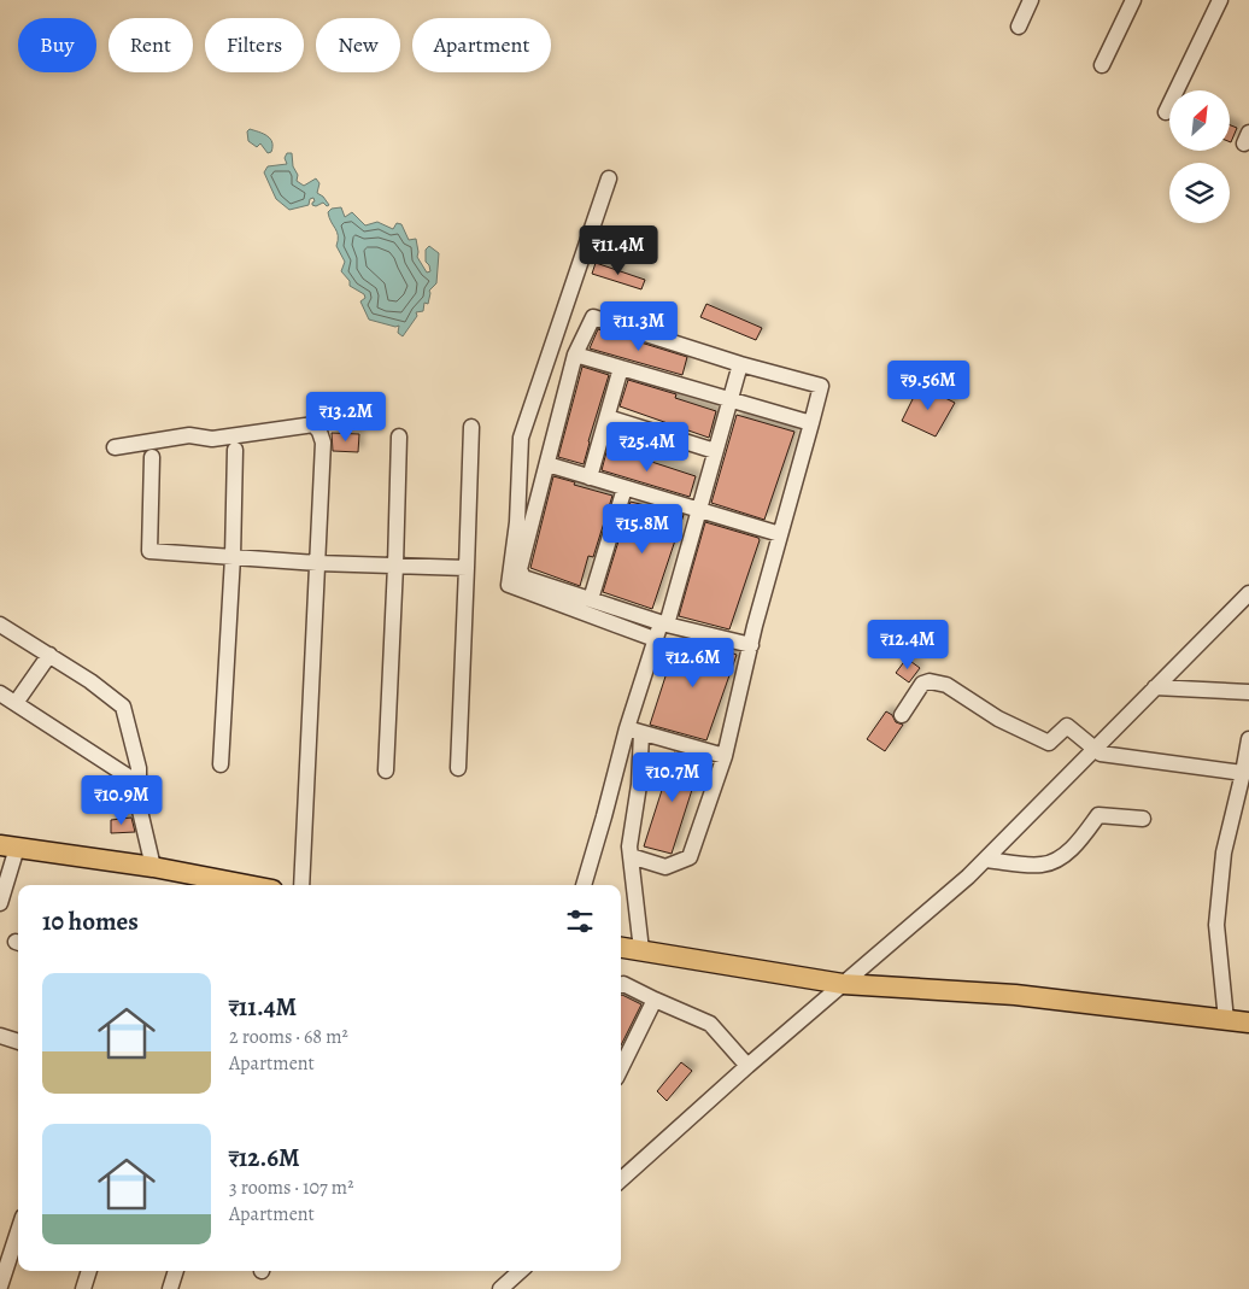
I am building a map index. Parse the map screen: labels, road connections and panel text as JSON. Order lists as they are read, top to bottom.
{
  "north": "top right",
  "page": {
    "chip": [
      "Buy",
      "Rent",
      "Filters",
      "New",
      "Apartment"
    ],
    "price": [
      "₹11.4M",
      "₹11.3M",
      "₹9.56M",
      "₹13.2M",
      "₹25.4M",
      "₹15.8M",
      "₹12.4M",
      "₹12.6M",
      "₹10.7M",
      "₹10.9M"
    ],
    "heading": "10 homes",
    "list": [
      {
        "name": "₹11.4M",
        "note": "2 rooms · 68 m² · Apartment"
      },
      {
        "name": "₹12.6M",
        "note": "3 rooms · 107 m² · Apartment"
      }
    ]
  }
}
